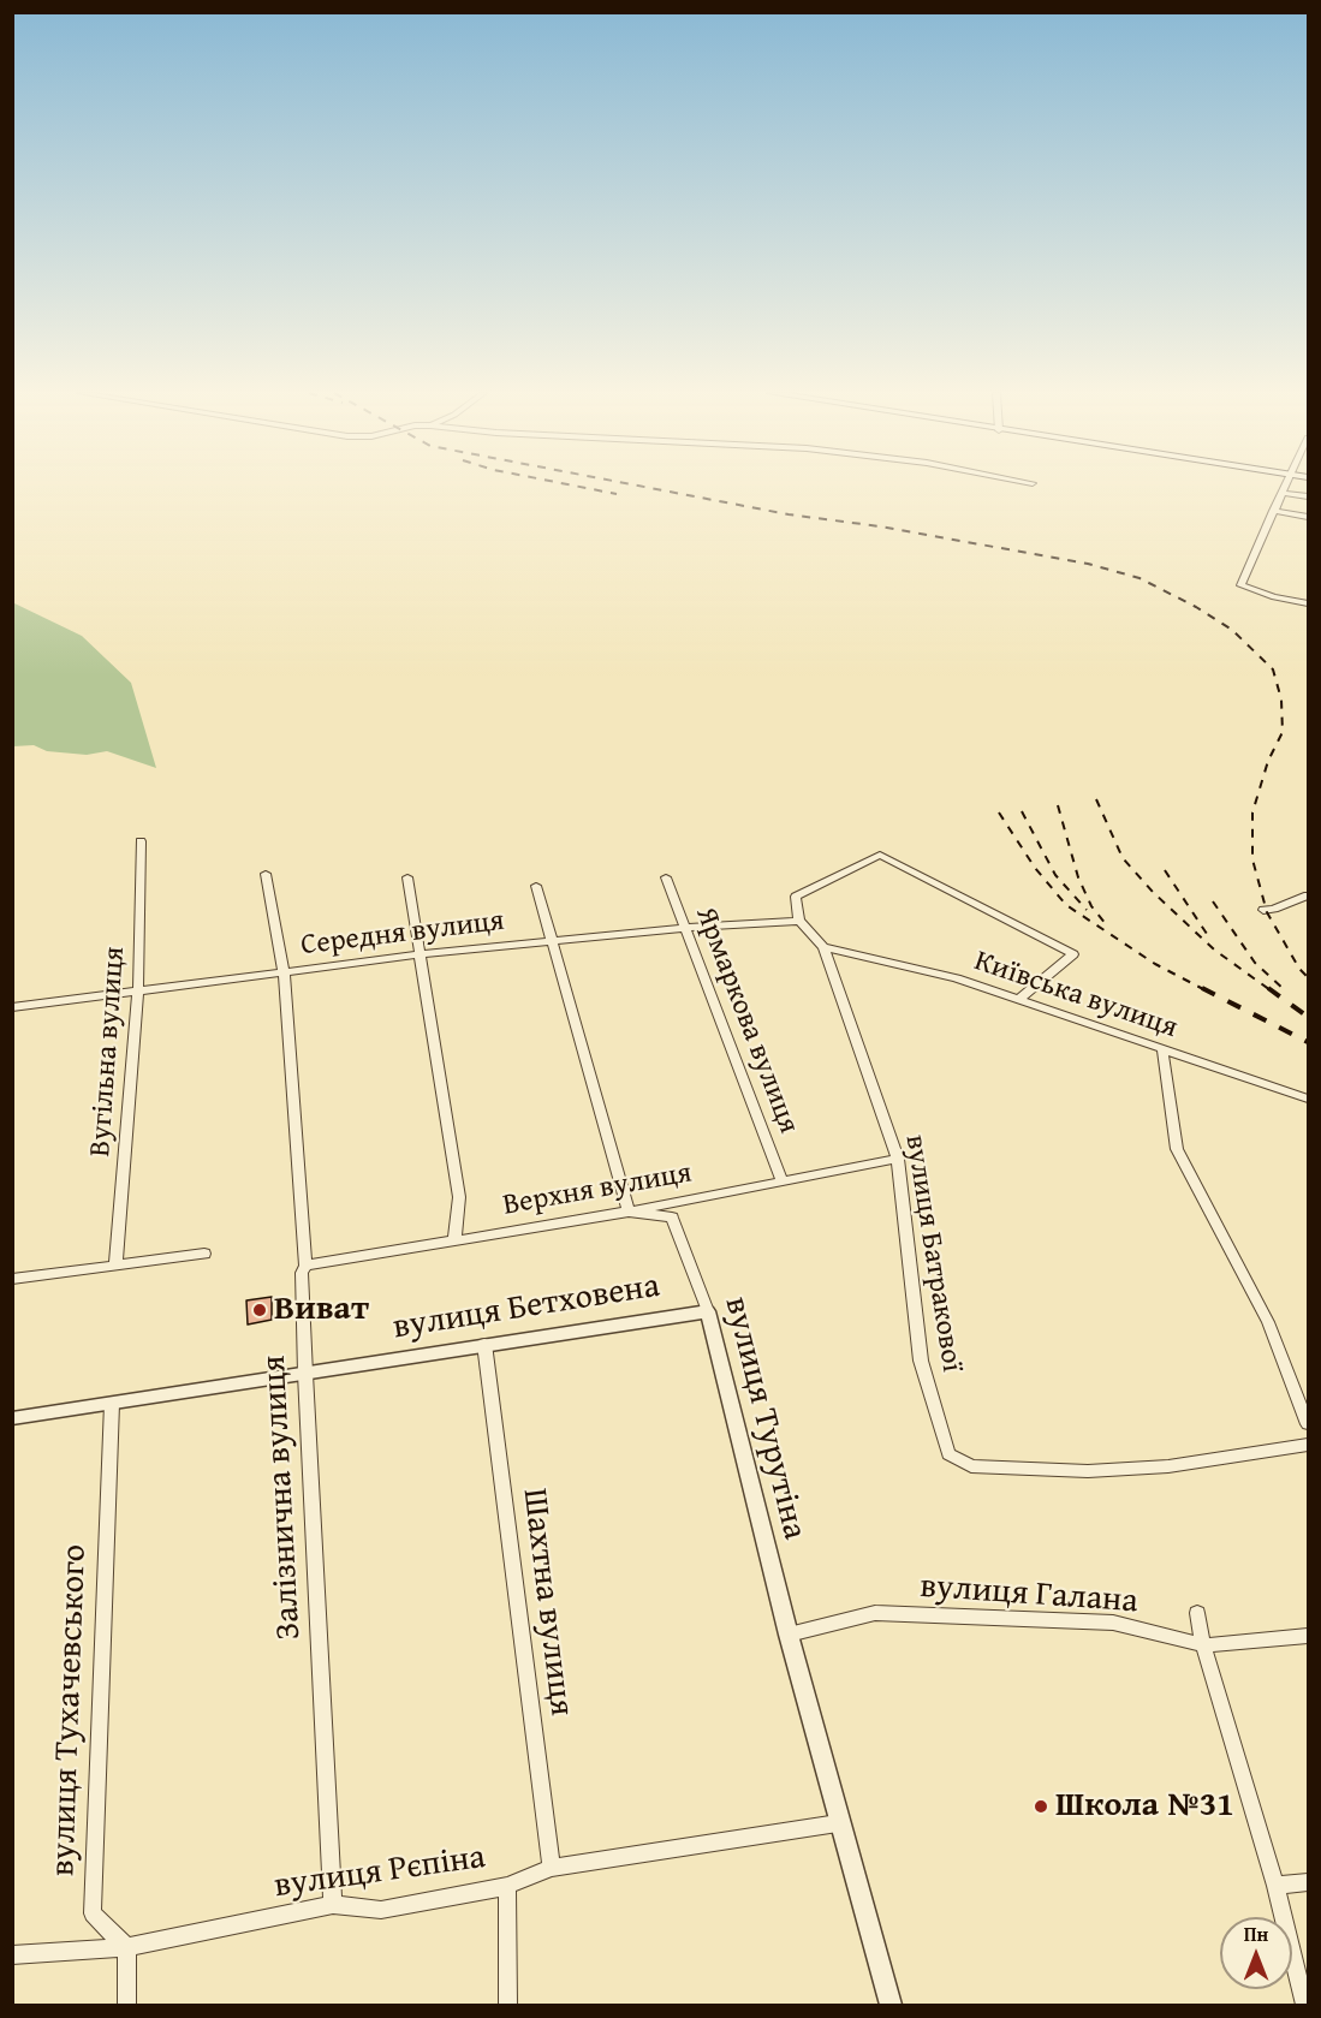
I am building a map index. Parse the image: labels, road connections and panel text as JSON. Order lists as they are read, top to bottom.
{
  "streets": {
    "street": [
      "Середня вулиця",
      "Київська вулиця",
      "Ярмаркова вулиця",
      "Вугільна вулиця",
      "Верхня вулиця",
      "вулиця Батракової",
      "вулиця Бетховена",
      "вулиця Турутіна",
      "Залізнична вулиця",
      "вулиця Галана",
      "Шахтна вулиця",
      "вулиця Тухачевського",
      "вулиця Рєпіна"
    ]
  },
  "crossings": [
    ["Середня вулиця", "Ярмаркова вулиця"],
    ["Середня вулиця", "Вугільна вулиця"],
    ["Середня вулиця", "вулиця Батракової"],
    ["Середня вулиця", "Залізнична вулиця"],
    ["Київська вулиця", "вулиця Батракової"],
    ["Ярмаркова вулиця", "Верхня вулиця"],
    ["Верхня вулиця", "вулиця Батракової"],
    ["Верхня вулиця", "вулиця Турутіна"],
    ["Верхня вулиця", "Залізнична вулиця"],
    ["вулиця Бетховена", "вулиця Турутіна"],
    ["вулиця Бетховена", "Залізнична вулиця"],
    ["вулиця Бетховена", "Шахтна вулиця"],
    ["вулиця Бетховена", "вулиця Тухачевського"],
    ["вулиця Турутіна", "вулиця Галана"],
    ["вулиця Турутіна", "вулиця Рєпіна"],
    ["Залізнична вулиця", "вулиця Рєпіна"],
    ["Шахтна вулиця", "вулиця Рєпіна"],
    ["вулиця Тухачевського", "вулиця Рєпіна"]
  ],
  "places": ["Виват", "Школа №31"],
  "north": "top"
}
